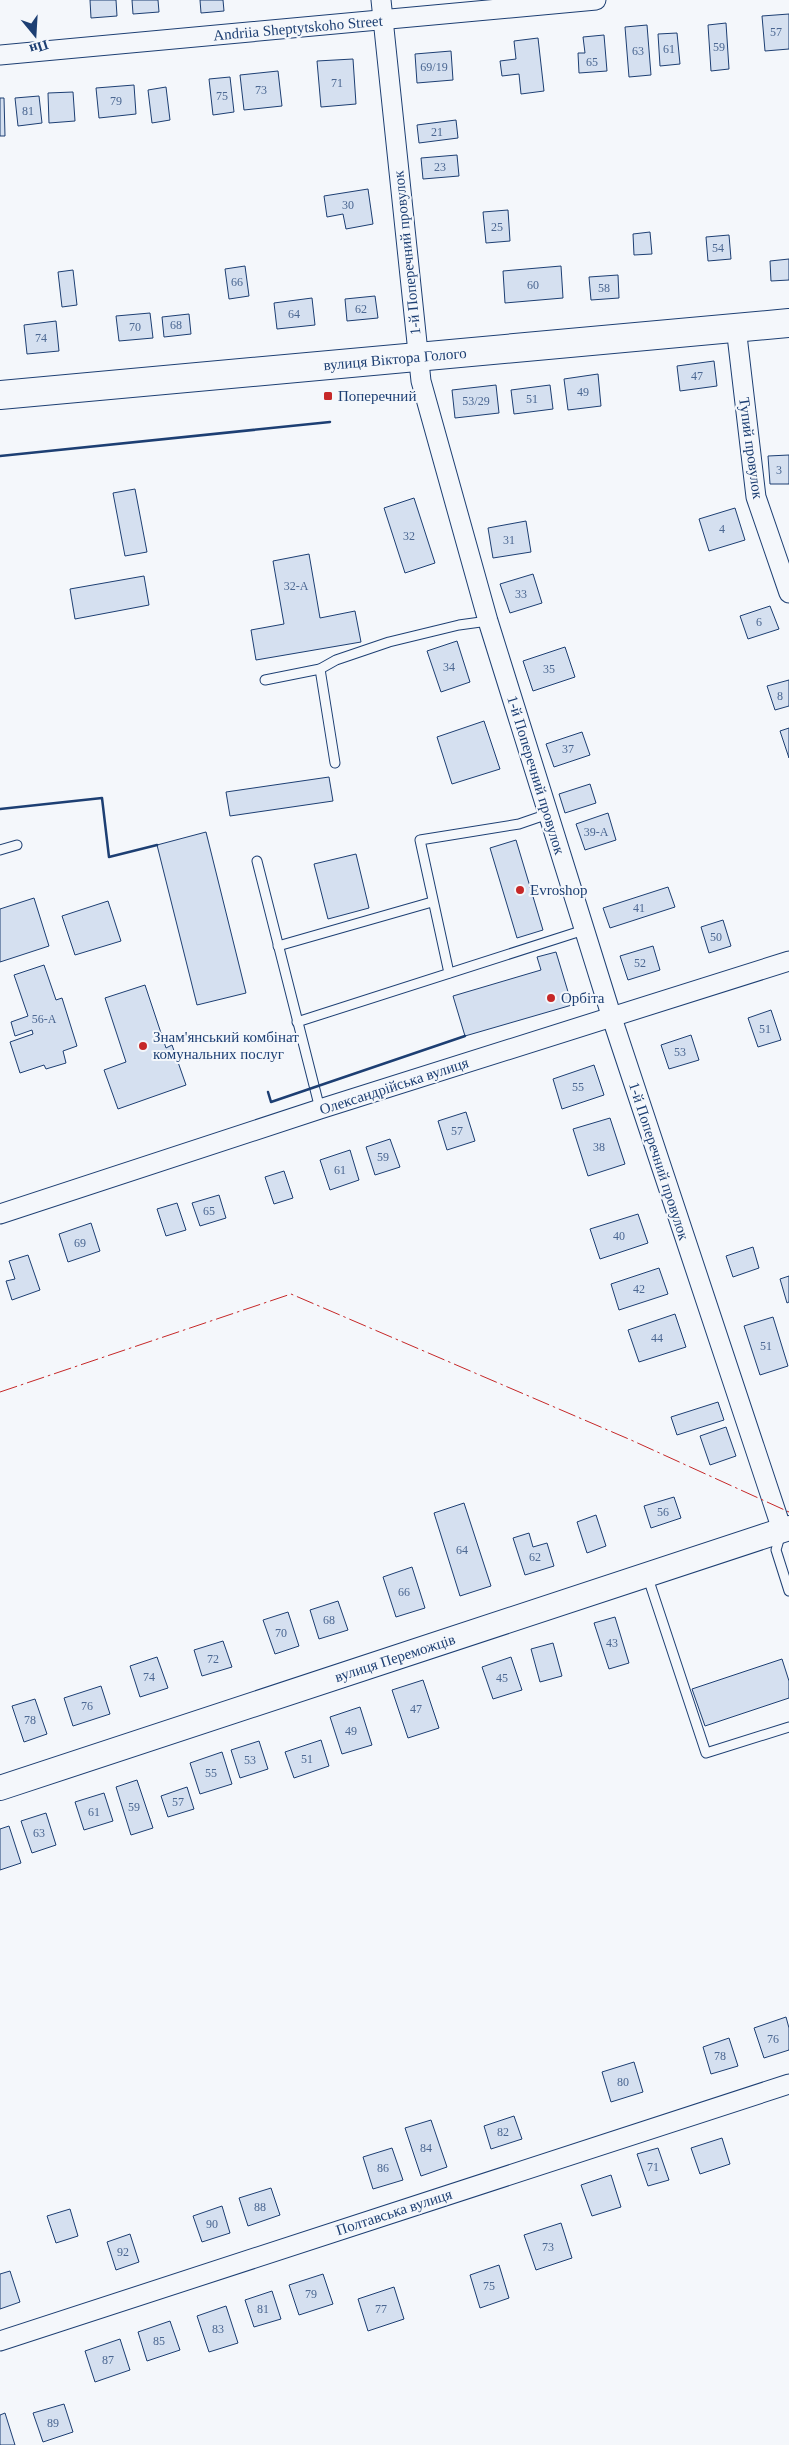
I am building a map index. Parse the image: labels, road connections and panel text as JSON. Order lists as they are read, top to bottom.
{
  "streets": {
    "main road": ["вулиця Віктора Голого"],
    "street": [
      "Andriia Sheptytskoho Street",
      "1-й Поперечний провулок",
      "Тупий провулок",
      "Олександрійська вулиця",
      "вулиця Переможців",
      "Полтавська вулиця"
    ]
  },
  "crossings": [
    ["Andriia Sheptytskoho Street", "1-й Поперечний провулок"],
    ["1-й Поперечний провулок", "вулиця Віктора Голого"],
    ["1-й Поперечний провулок", "Олександрійська вулиця"],
    ["1-й Поперечний провулок", "вулиця Переможців"],
    ["вулиця Віктора Голого", "Тупий провулок"]
  ],
  "places": {
    "transit": ["Поперечний"],
    "other": ["Evroshop", "Орбіта", "Знам'янський комбінат комунальних послуг"]
  },
  "house_numbers": [
    "57",
    "59",
    "61",
    "63",
    "65",
    "69/19",
    "71",
    "73",
    "75",
    "79",
    "81",
    "21",
    "23",
    "30",
    "25",
    "54",
    "66",
    "60",
    "58",
    "62",
    "64",
    "68",
    "70",
    "74",
    "47",
    "49",
    "51",
    "53/29",
    "3",
    "4",
    "32",
    "31",
    "32-А",
    "33",
    "6",
    "34",
    "35",
    "8",
    "37",
    "39-А",
    "41",
    "50",
    "52",
    "56-А",
    "51",
    "53",
    "55",
    "57",
    "38",
    "59",
    "61",
    "65",
    "40",
    "69",
    "42",
    "44",
    "51",
    "56",
    "64",
    "62",
    "66",
    "68",
    "70",
    "43",
    "72",
    "74",
    "45",
    "76",
    "47",
    "78",
    "49",
    "51",
    "53",
    "55",
    "57",
    "59",
    "61",
    "63",
    "76",
    "78",
    "80",
    "82",
    "84",
    "71",
    "86",
    "88",
    "90",
    "73",
    "92",
    "75",
    "79",
    "81",
    "77",
    "83",
    "85",
    "87",
    "89"
  ],
  "north": "bottom"
}
